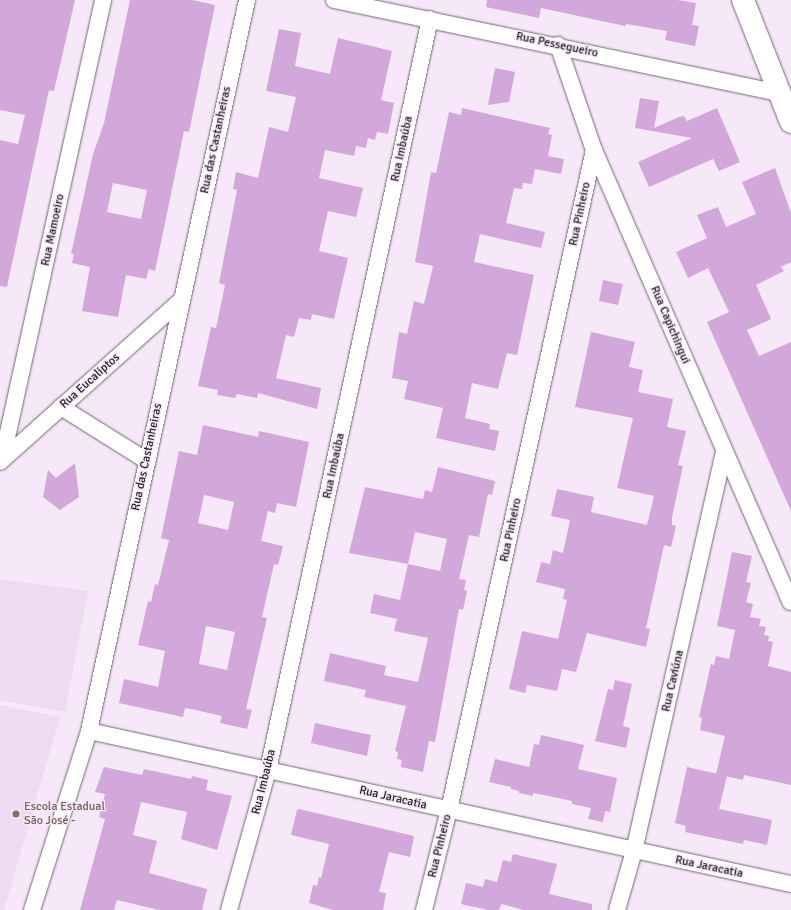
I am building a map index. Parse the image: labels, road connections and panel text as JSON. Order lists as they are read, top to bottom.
{
  "streets": {
    "street": [
      "Rua Pessegueiro",
      "Rua das Castanheiras",
      "Rua Imbaúba",
      "Rua Pinheiro",
      "Rua Mamoeiro",
      "Rua Capichingui",
      "Rua Eucaliptos",
      "Rua Caviúna",
      "Rua Jaracatia"
    ]
  },
  "crossings": [
    ["Rua Pessegueiro", "Rua Imbaúba"],
    ["Rua Pessegueiro", "Rua Capichingui"],
    ["Rua das Castanheiras", "Rua Eucaliptos"],
    ["Rua das Castanheiras", "Rua Jaracatia"],
    ["Rua Imbaúba", "Rua Jaracatia"],
    ["Rua Pinheiro", "Rua Capichingui"],
    ["Rua Pinheiro", "Rua Jaracatia"],
    ["Rua Mamoeiro", "Rua Eucaliptos"],
    ["Rua Capichingui", "Rua Caviúna"],
    ["Rua Caviúna", "Rua Jaracatia"]
  ],
  "places": ["Escola Estadual São José -"]
}
